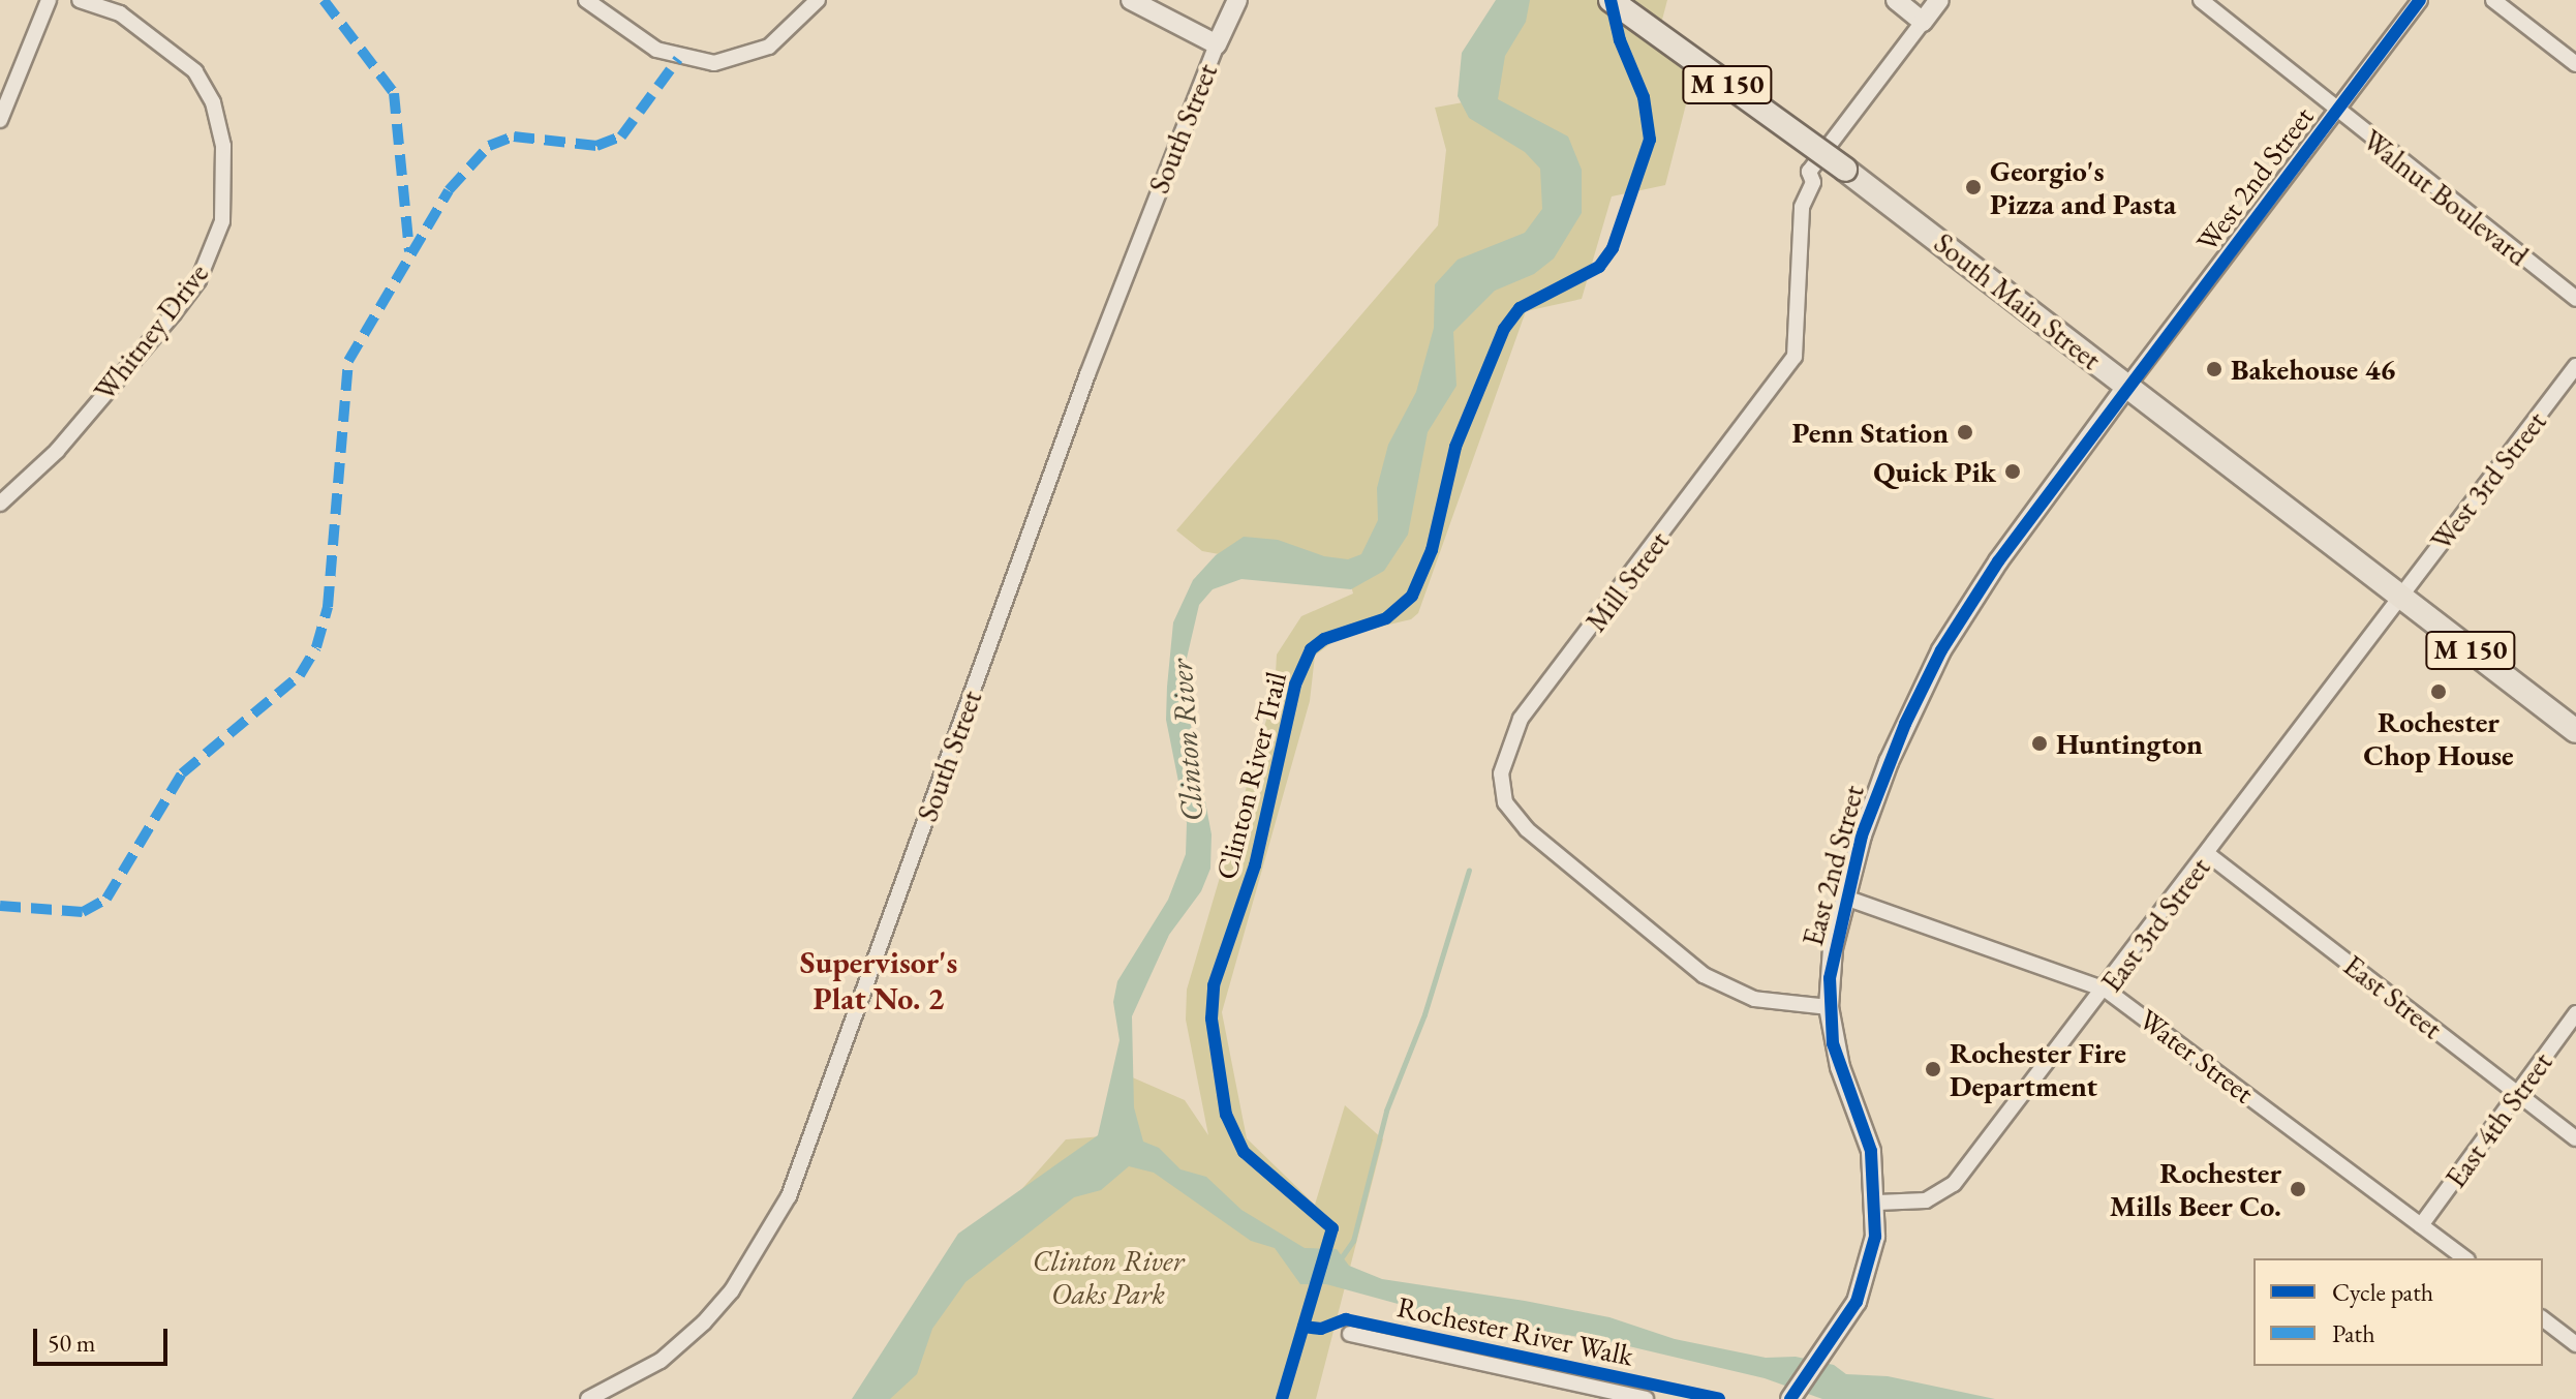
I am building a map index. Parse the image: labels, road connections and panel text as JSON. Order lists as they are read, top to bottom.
{
  "streets": {
    "main road": ["M 150", "South Main Street"],
    "street": [
      "South Street",
      "West 2nd Street",
      "Walnut Boulevard",
      "Whitney Drive",
      "West 3rd Street",
      "Mill Street",
      "East 2nd Street",
      "East 3rd Street",
      "East Street",
      "Water Street",
      "East 4th Street"
    ],
    "cycle path": ["Clinton River Trail", "Rochester River Walk"]
  },
  "crossings": [
    ["West 2nd Street", "Walnut Boulevard"],
    ["West 2nd Street", "South Main Street"],
    ["West 2nd Street", "East 2nd Street"],
    ["South Main Street", "West 3rd Street"],
    ["South Main Street", "East 2nd Street"],
    ["South Main Street", "East 3rd Street"],
    ["West 3rd Street", "East 3rd Street"],
    ["Mill Street", "East 2nd Street"],
    ["East 2nd Street", "East 3rd Street"],
    ["East 2nd Street", "Water Street"],
    ["East 3rd Street", "East Street"],
    ["East 3rd Street", "Water Street"],
    ["East Street", "East 4th Street"],
    ["Water Street", "East 4th Street"]
  ],
  "districts": ["Supervisor's Plat No. 2"],
  "water": ["Clinton River"],
  "parks": ["Clinton River Oaks Park"],
  "places": [
    "Georgio's Pizza and Pasta",
    "Bakehouse 46",
    "Penn Station",
    "Quick Pik",
    "Rochester Chop House",
    "Huntington",
    "Rochester Fire Department",
    "Rochester Mills Beer Co."
  ],
  "legend": ["Cycle path", "Path"],
  "scale_bar": "50 m"
}
